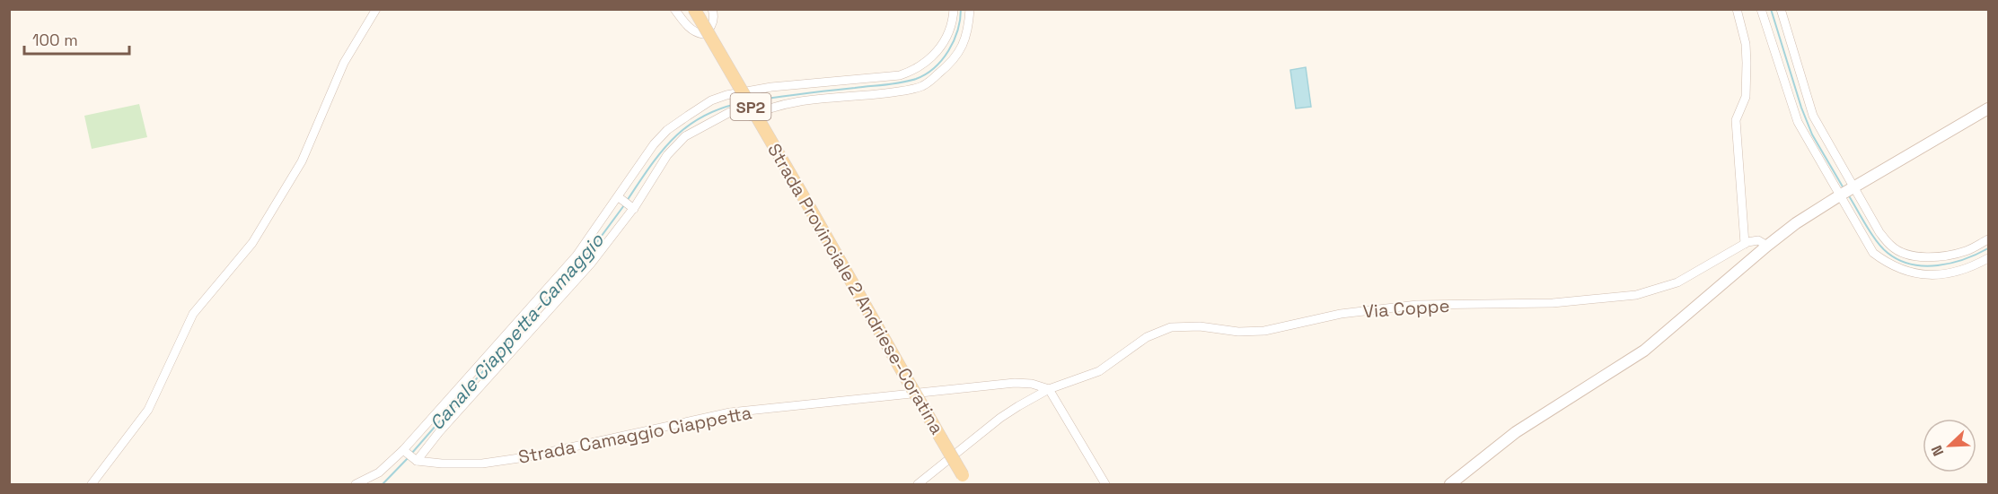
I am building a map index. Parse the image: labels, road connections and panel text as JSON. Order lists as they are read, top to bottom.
{
  "streets": {
    "main road": ["SP2", "Strada Provinciale 2 Andriese-Coratina"],
    "street": ["Via Coppe", "Strada Camaggio Ciappetta"]
  },
  "crossings": [
    ["Via Coppe", "Strada Camaggio Ciappetta"]
  ],
  "water": ["Canale Ciappetta-Camaggio"],
  "scale_bar": "100 m",
  "north": "bottom left"
}
